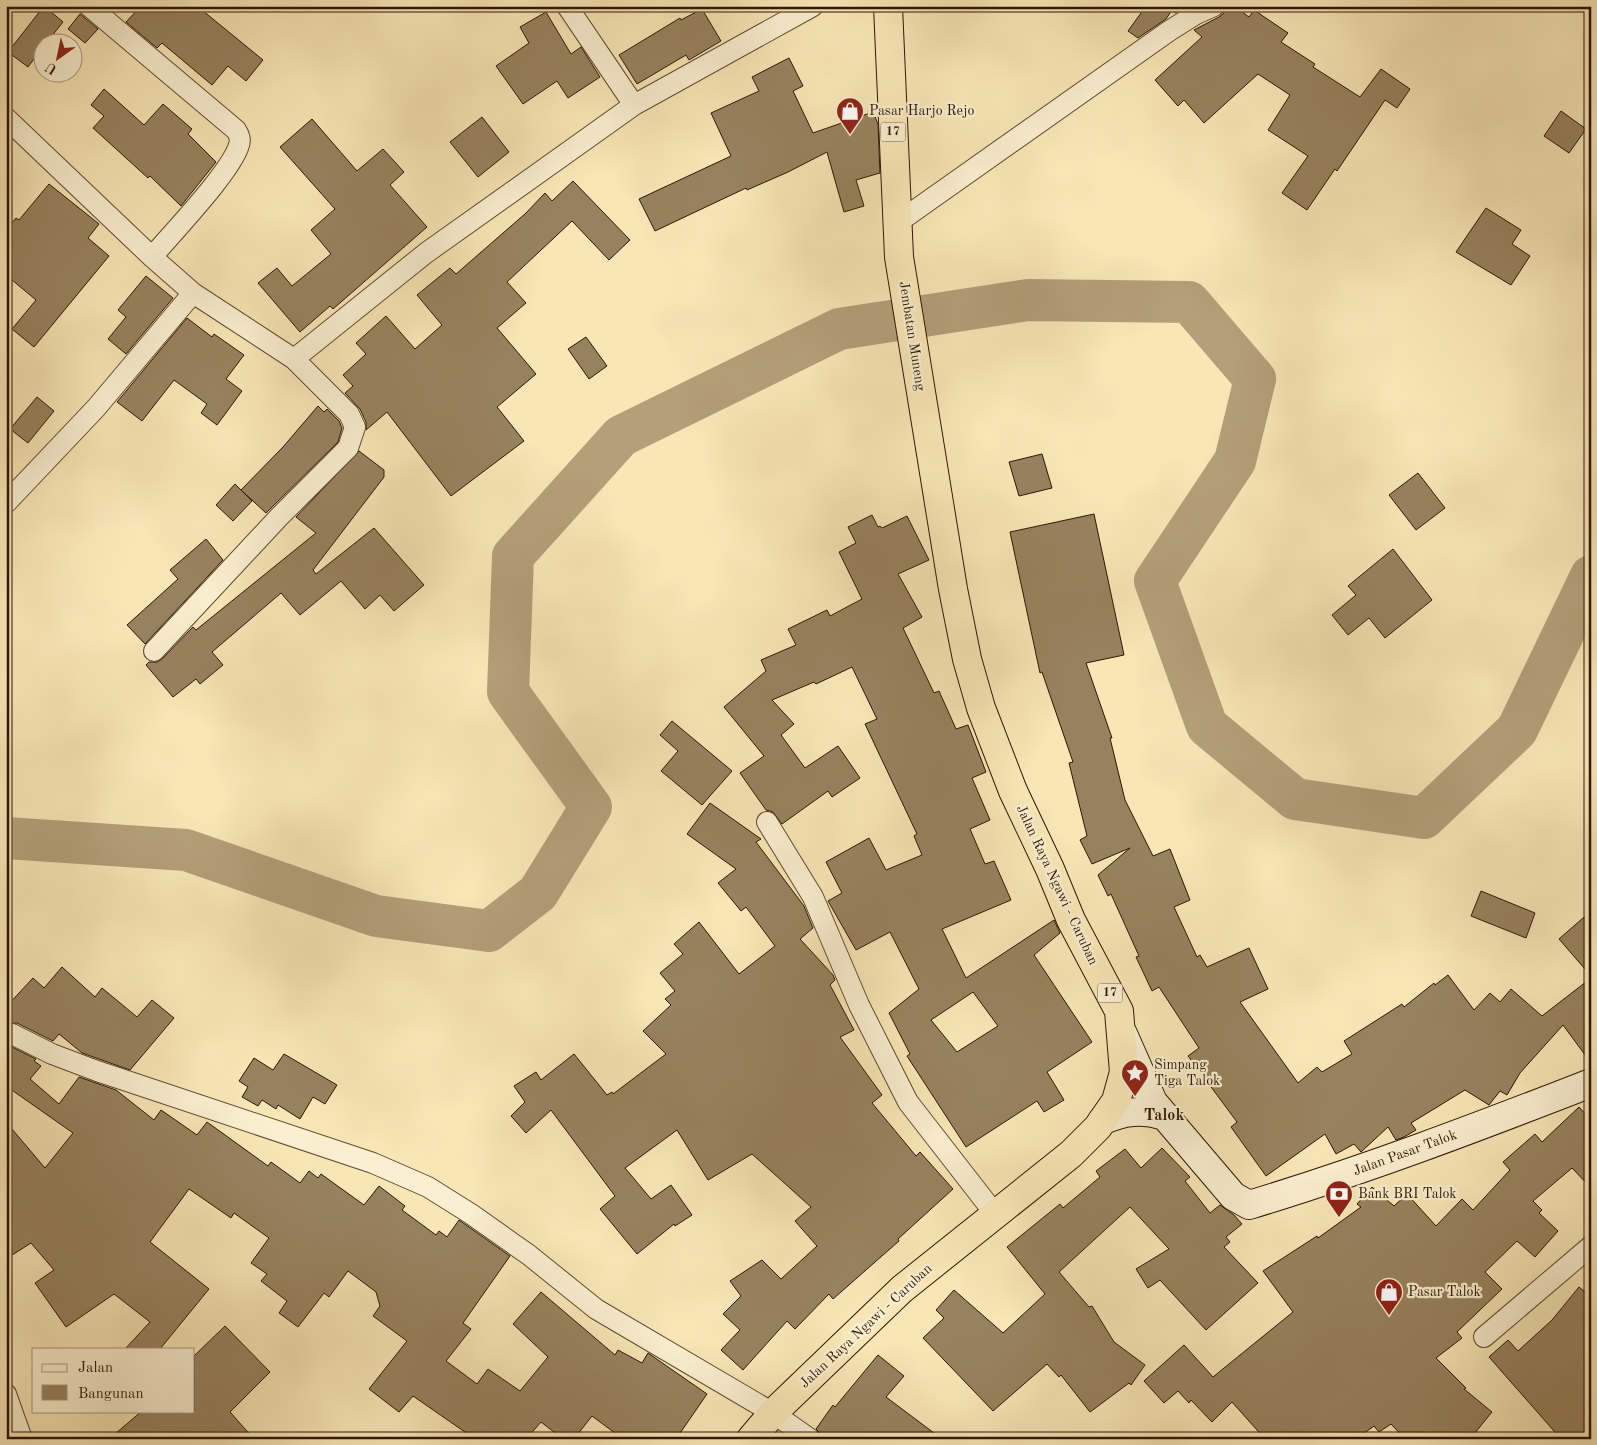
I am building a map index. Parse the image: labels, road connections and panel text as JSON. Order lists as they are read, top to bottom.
{
  "streets": {
    "highway": ["17", "Jembatan Muneng", "Jalan Raya Ngawi - Caruban"],
    "main road": ["Jalan Pasar Talok"]
  },
  "crossings": [
    ["17", "Jembatan Muneng"],
    ["Jembatan Muneng", "Jalan Raya Ngawi - Caruban"],
    ["Jalan Raya Ngawi - Caruban", "Jalan Pasar Talok"]
  ],
  "districts": ["Talok"],
  "places": {
    "shop": ["Pasar Harjo Rejo", "Pasar Talok"],
    "place": ["Simpang Tiga Talok"],
    "bank": ["Bank BRI Talok"]
  },
  "legend": ["Jalan", "Bangunan"],
  "north": "bottom left"
}
